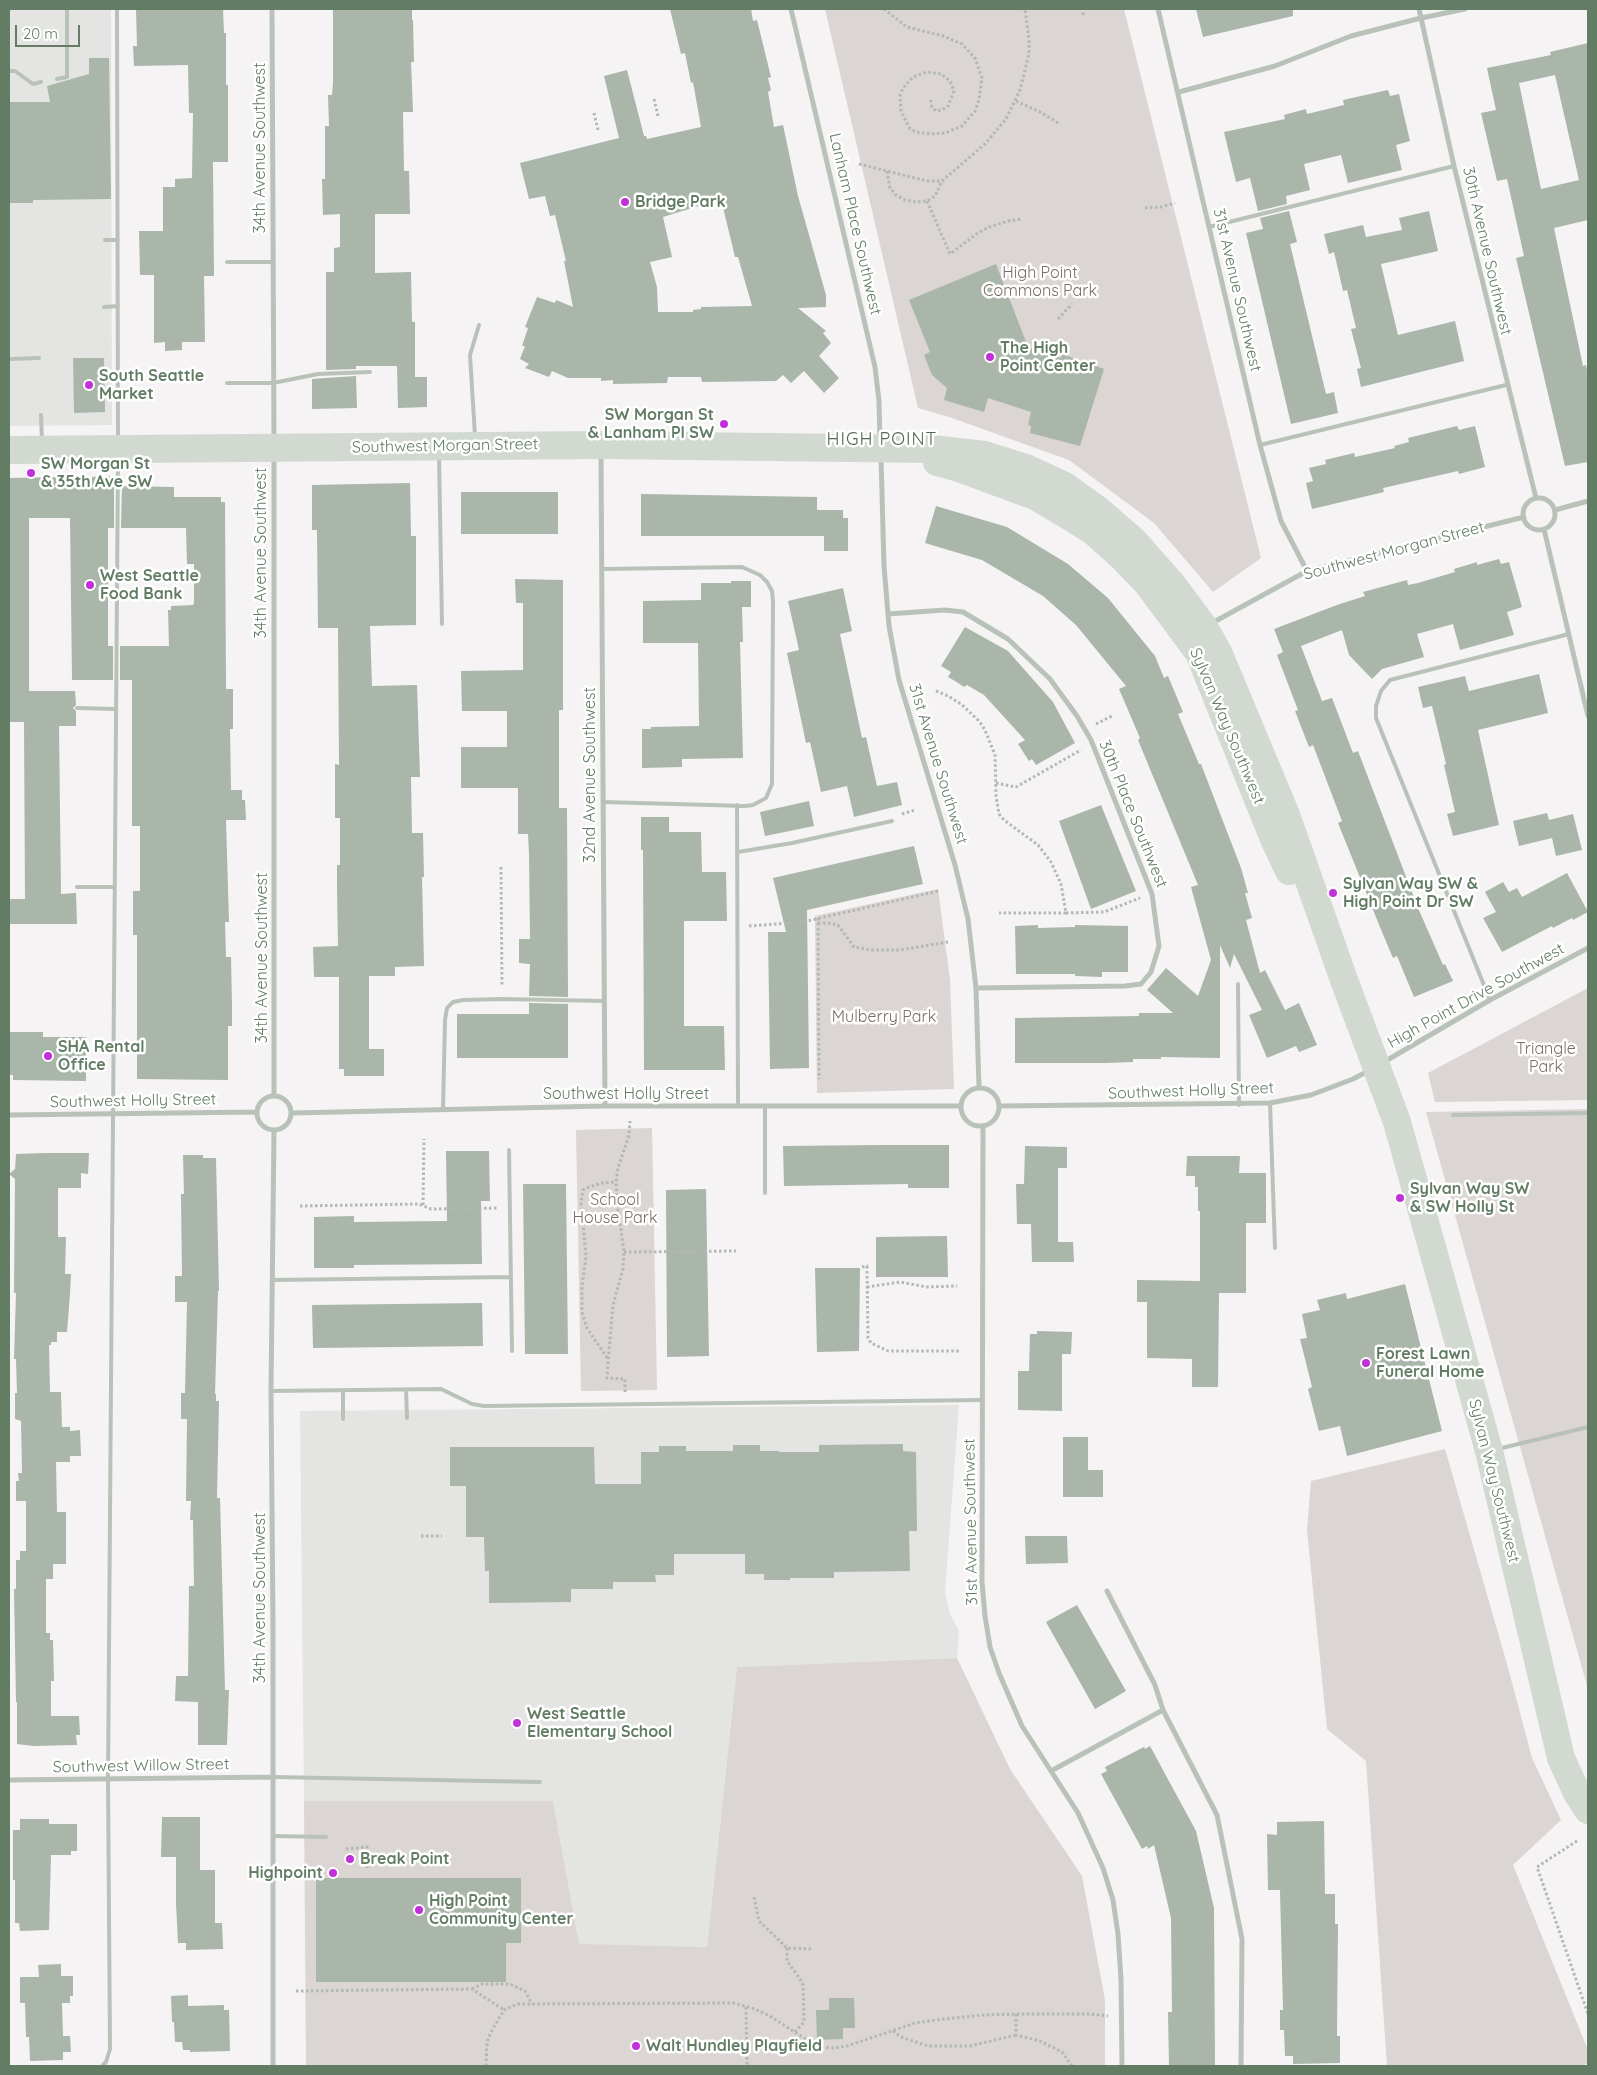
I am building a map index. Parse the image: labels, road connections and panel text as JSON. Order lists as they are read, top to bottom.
{
  "streets": {
    "street": [
      "34th Avenue Southwest",
      "Lanham Place Southwest",
      "30th Avenue Southwest",
      "31st Avenue Southwest",
      "Southwest Morgan Street",
      "Sylvan Way Southwest",
      "32nd Avenue Southwest",
      "30th Place Southwest",
      "High Point Drive Southwest",
      "Southwest Holly Street",
      "Southwest Willow Street"
    ]
  },
  "crossings": [
    ["34th Avenue Southwest", "Southwest Morgan Street"],
    ["34th Avenue Southwest", "Southwest Holly Street"],
    ["34th Avenue Southwest", "Southwest Willow Street"],
    ["Lanham Place Southwest", "31st Avenue Southwest"],
    ["Lanham Place Southwest", "Southwest Morgan Street"],
    ["Lanham Place Southwest", "Sylvan Way Southwest"],
    ["30th Avenue Southwest", "Southwest Morgan Street"],
    ["31st Avenue Southwest", "Southwest Morgan Street"],
    ["31st Avenue Southwest", "Sylvan Way Southwest"],
    ["31st Avenue Southwest", "30th Place Southwest"],
    ["31st Avenue Southwest", "Southwest Holly Street"],
    ["Southwest Morgan Street", "Sylvan Way Southwest"],
    ["Southwest Morgan Street", "32nd Avenue Southwest"],
    ["Sylvan Way Southwest", "High Point Drive Southwest"],
    ["Sylvan Way Southwest", "Southwest Holly Street"],
    ["32nd Avenue Southwest", "Southwest Holly Street"],
    ["High Point Drive Southwest", "Southwest Holly Street"]
  ],
  "districts": ["HIGH POINT"],
  "parks": [
    "High Point Commons Park",
    "Mulberry Park",
    "Triangle Park",
    "School House Park"
  ],
  "places": [
    "Bridge Park",
    "The High Point Center",
    "South Seattle Market",
    "SW Morgan St & Lanham Pl SW",
    "SW Morgan St & 35th Ave SW",
    "West Seattle Food Bank",
    "Sylvan Way SW & High Point Dr SW",
    "SHA Rental Office",
    "Sylvan Way SW & SW Holly St",
    "Forest Lawn Funeral Home",
    "West Seattle Elementary School",
    "Break Point",
    "Highpoint",
    "High Point Community Center",
    "Walt Hundley Playfield"
  ],
  "scale_bar": "20 m"
}
